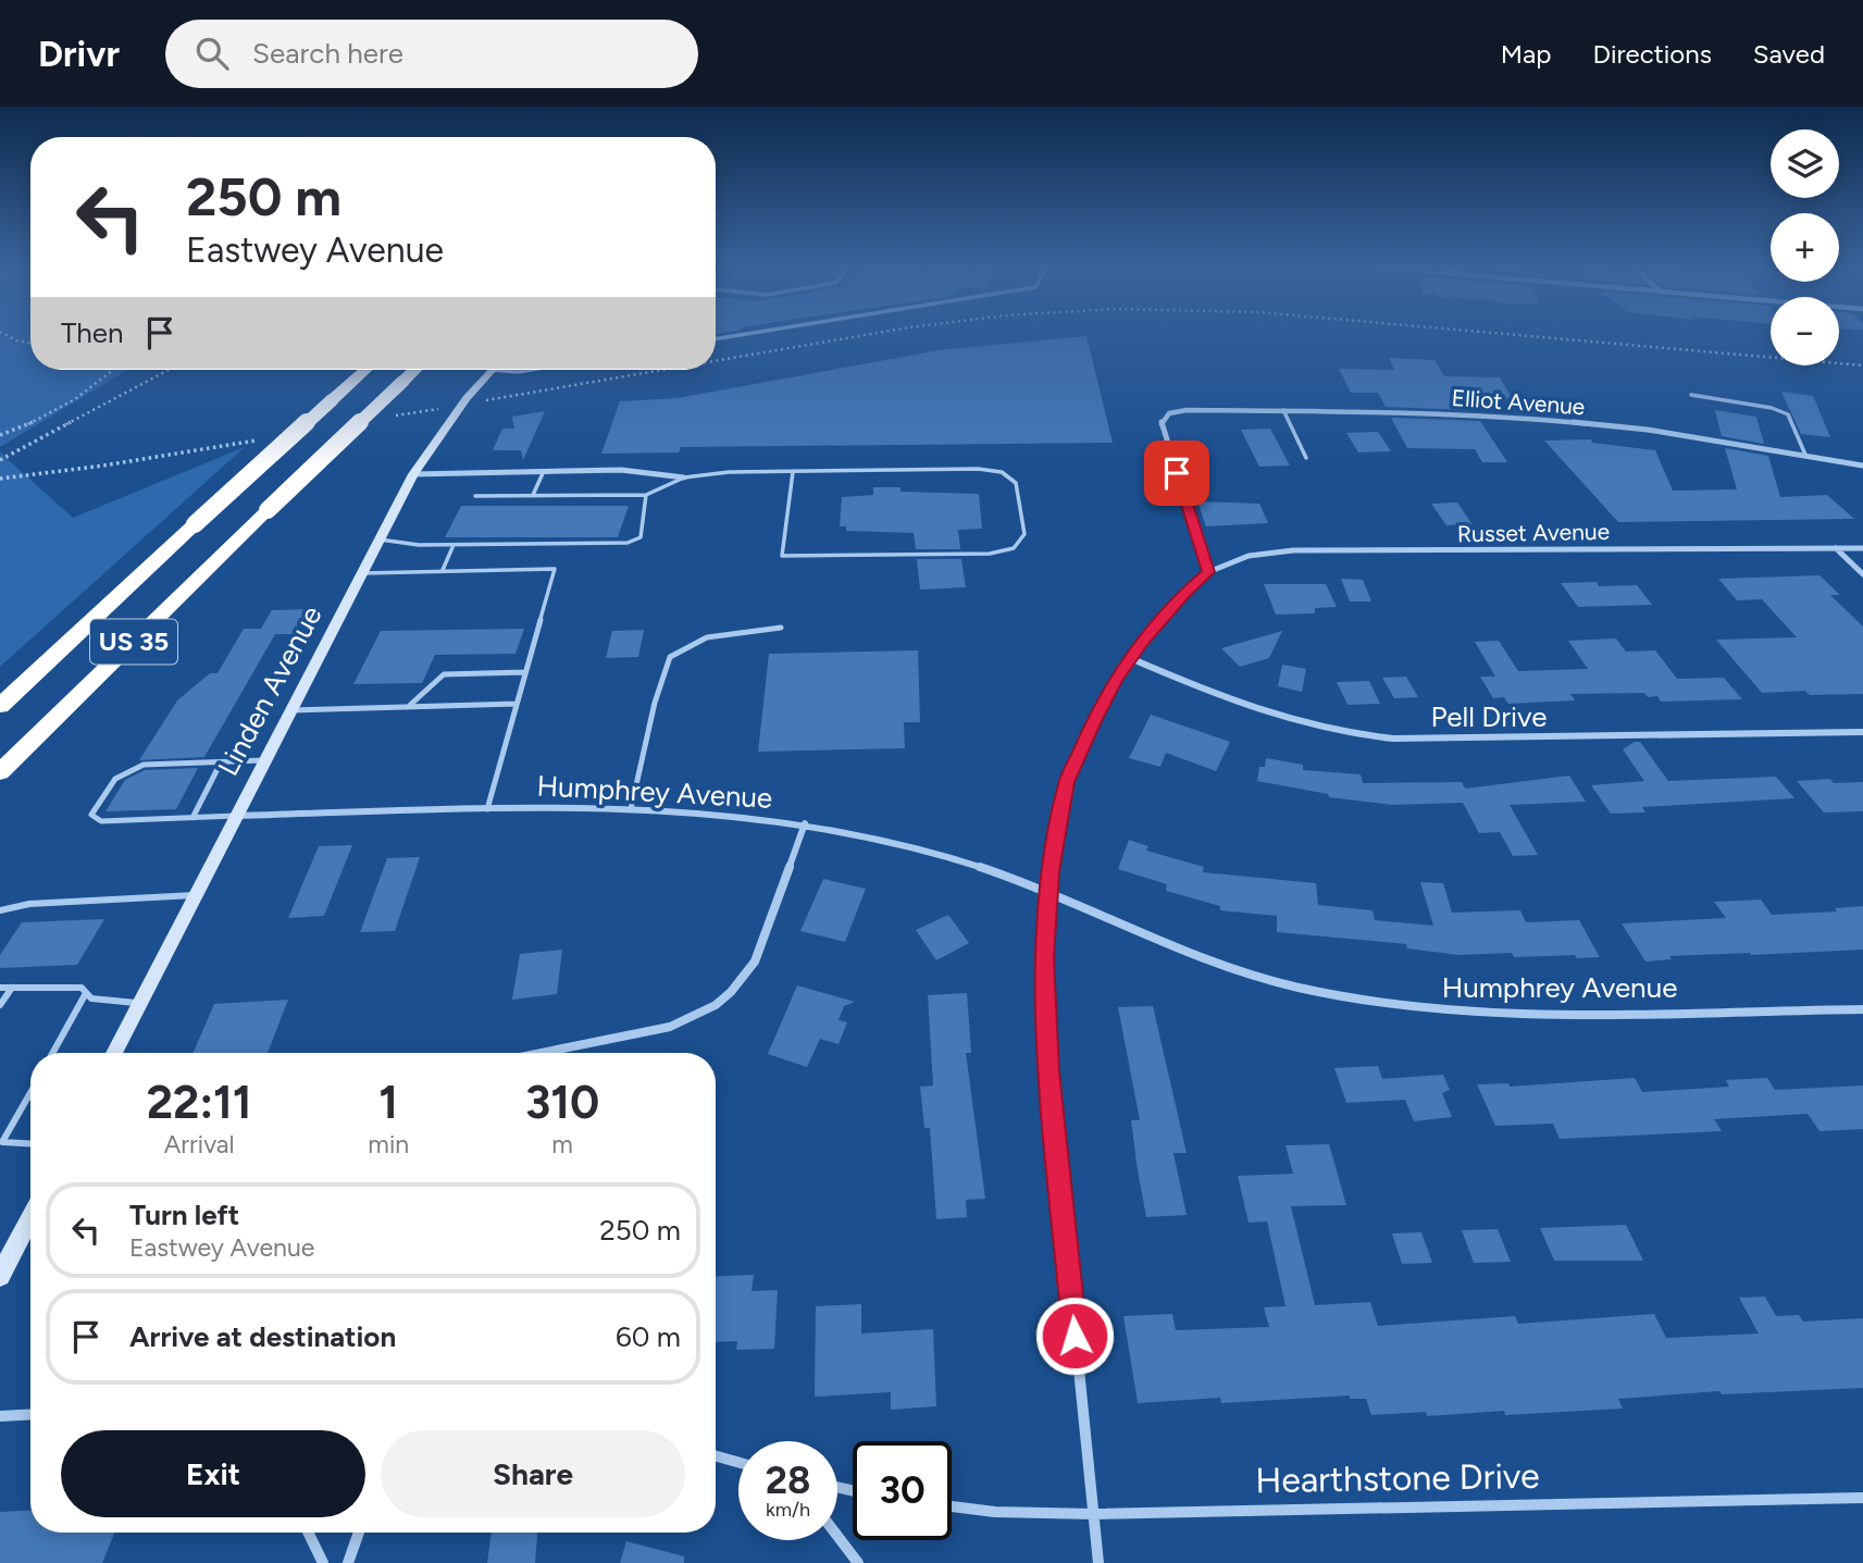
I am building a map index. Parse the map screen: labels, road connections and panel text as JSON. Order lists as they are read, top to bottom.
{
  "streets": {
    "highway": ["US 35"],
    "main road": ["Linden Avenue"],
    "street": [
      "Elliot Avenue",
      "Russet Avenue",
      "Pell Drive",
      "Humphrey Avenue",
      "Hearthstone Drive"
    ]
  },
  "crossings": [
    ["Elliot Avenue", "Russet Avenue"],
    ["Linden Avenue", "Humphrey Avenue"]
  ],
  "page": {
    "header": "Drivr",
    "search": "Search here",
    "nav": ["Map", "Directions", "Saved"],
    "map_buttons": ["+", "−"],
    "turn": ["250 m", "Eastwey Avenue"],
    "then": "Then",
    "eta": [
      "22:11",
      "Arrival",
      "1",
      "min",
      "310",
      "m"
    ],
    "list": [
      {
        "name": "Turn left",
        "note": "Eastwey Avenue",
        "value": "250 m"
      },
      {
        "name": "Arrive at destination",
        "value": "60 m"
      }
    ],
    "buttons": ["Exit", "Share"],
    "speed": "28 km/h",
    "limit": "30"
  }
}
